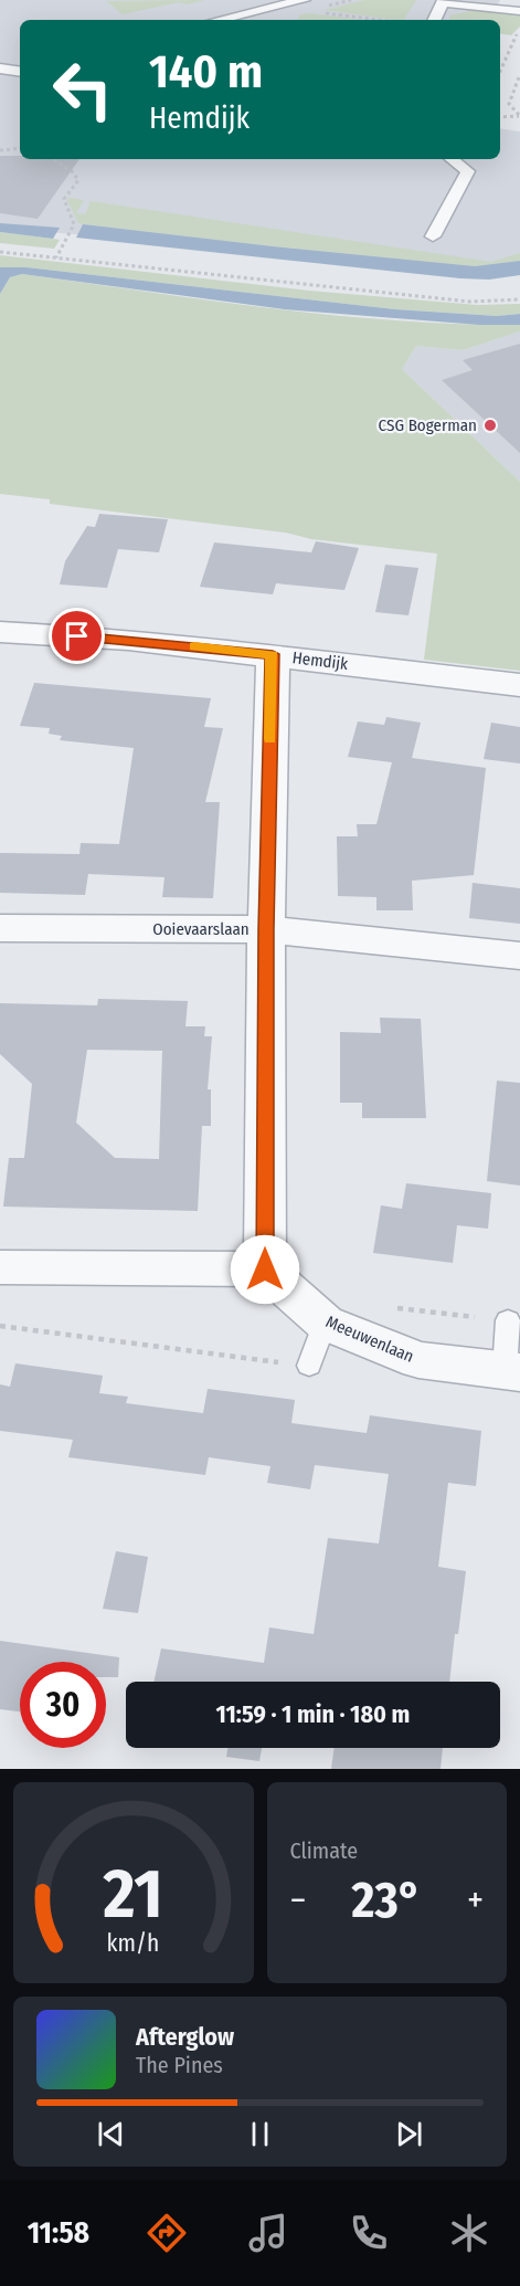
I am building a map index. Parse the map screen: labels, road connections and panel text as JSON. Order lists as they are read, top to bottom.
{
  "streets": {
    "street": ["Hemdijk", "Ooievaarslaan", "Meeuwenlaan"]
  },
  "places": ["CSG Bogerman"],
  "page": {
    "turn": ["140 m", "Hemdijk"],
    "limit": "30",
    "trip": "11:59 · 1 min · 180 m",
    "tile": "Climate",
    "heat": ["−", "23°", "+"],
    "song": ["Afterglow", "The Pines"],
    "tabs": "11:58",
    "gauge": ["21", "km/h"]
  }
}
